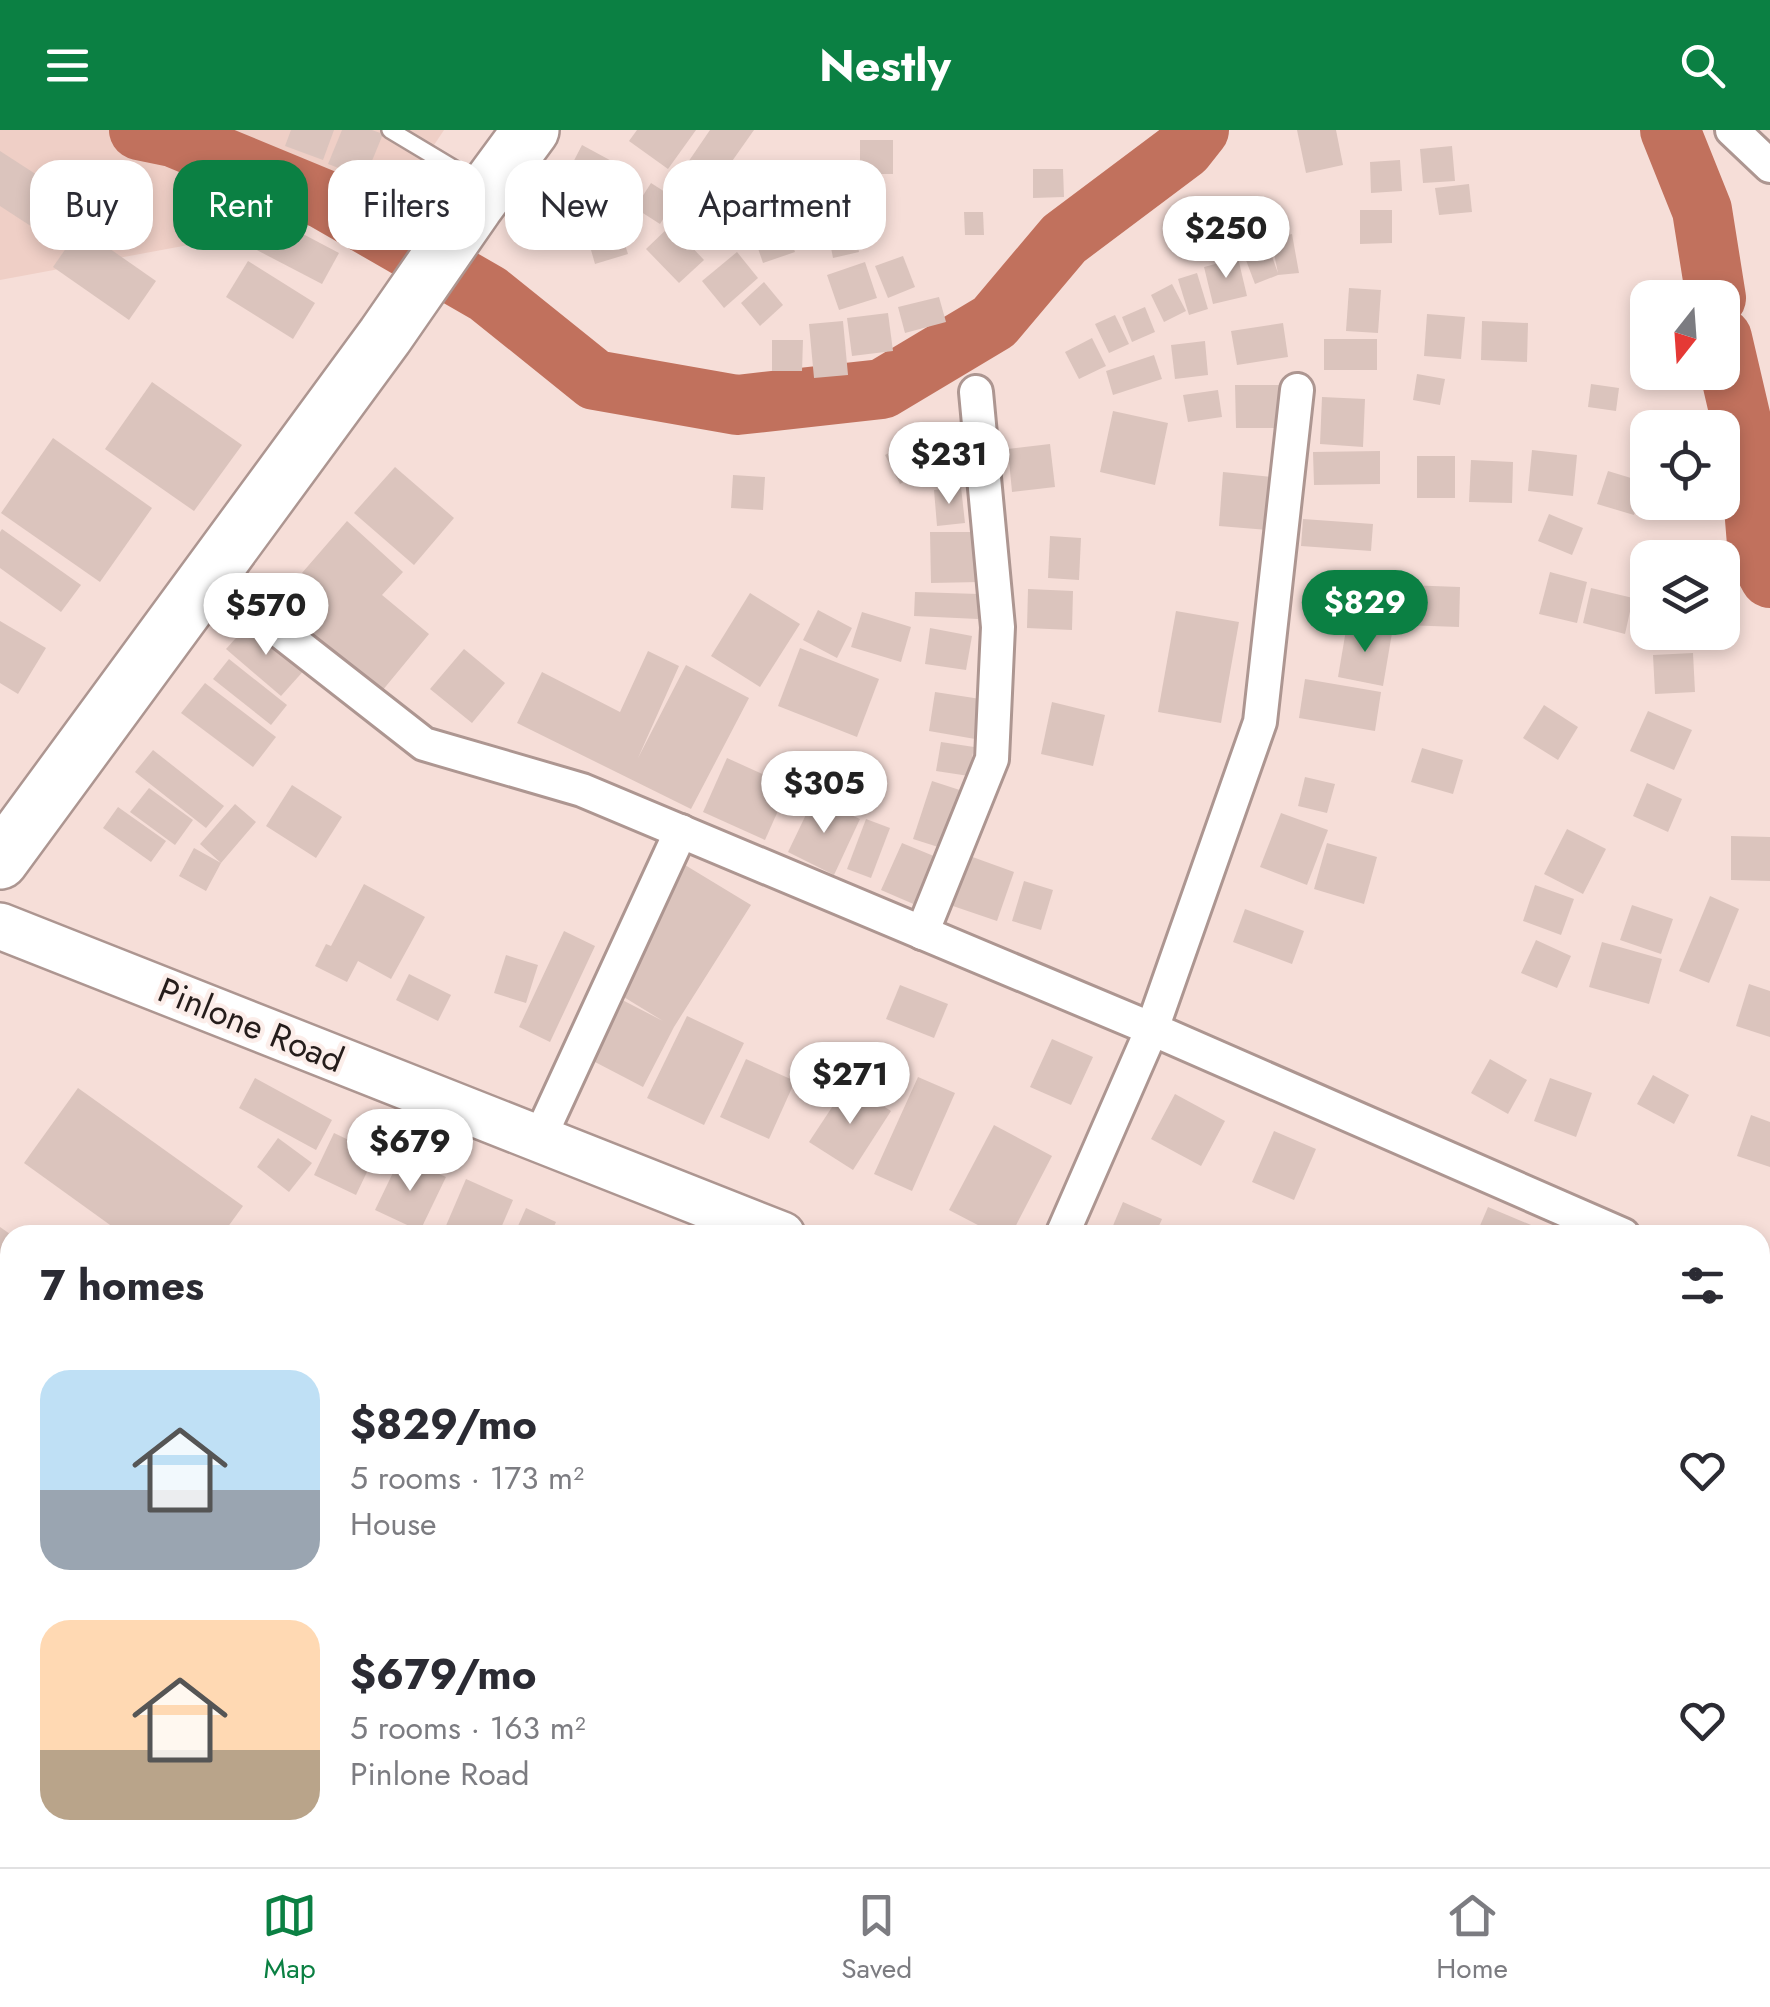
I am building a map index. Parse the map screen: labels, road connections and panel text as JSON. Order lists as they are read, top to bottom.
{
  "streets": {
    "street": ["Pinlone Road"]
  },
  "north": "bottom",
  "page": {
    "header": "Nestly",
    "chip": [
      "Buy",
      "Rent",
      "Filters",
      "New",
      "Apartment"
    ],
    "price": [
      "$250",
      "$231",
      "$829",
      "$570",
      "$305",
      "$271",
      "$679"
    ],
    "heading": "7 homes",
    "list": [
      {
        "name": "$829/mo",
        "note": "5 rooms · 173 m² · House"
      },
      {
        "name": "$679/mo",
        "note": "5 rooms · 163 m² · Pinlone Road"
      }
    ],
    "tabs": ["Map", "Saved", "Home"]
  }
}
